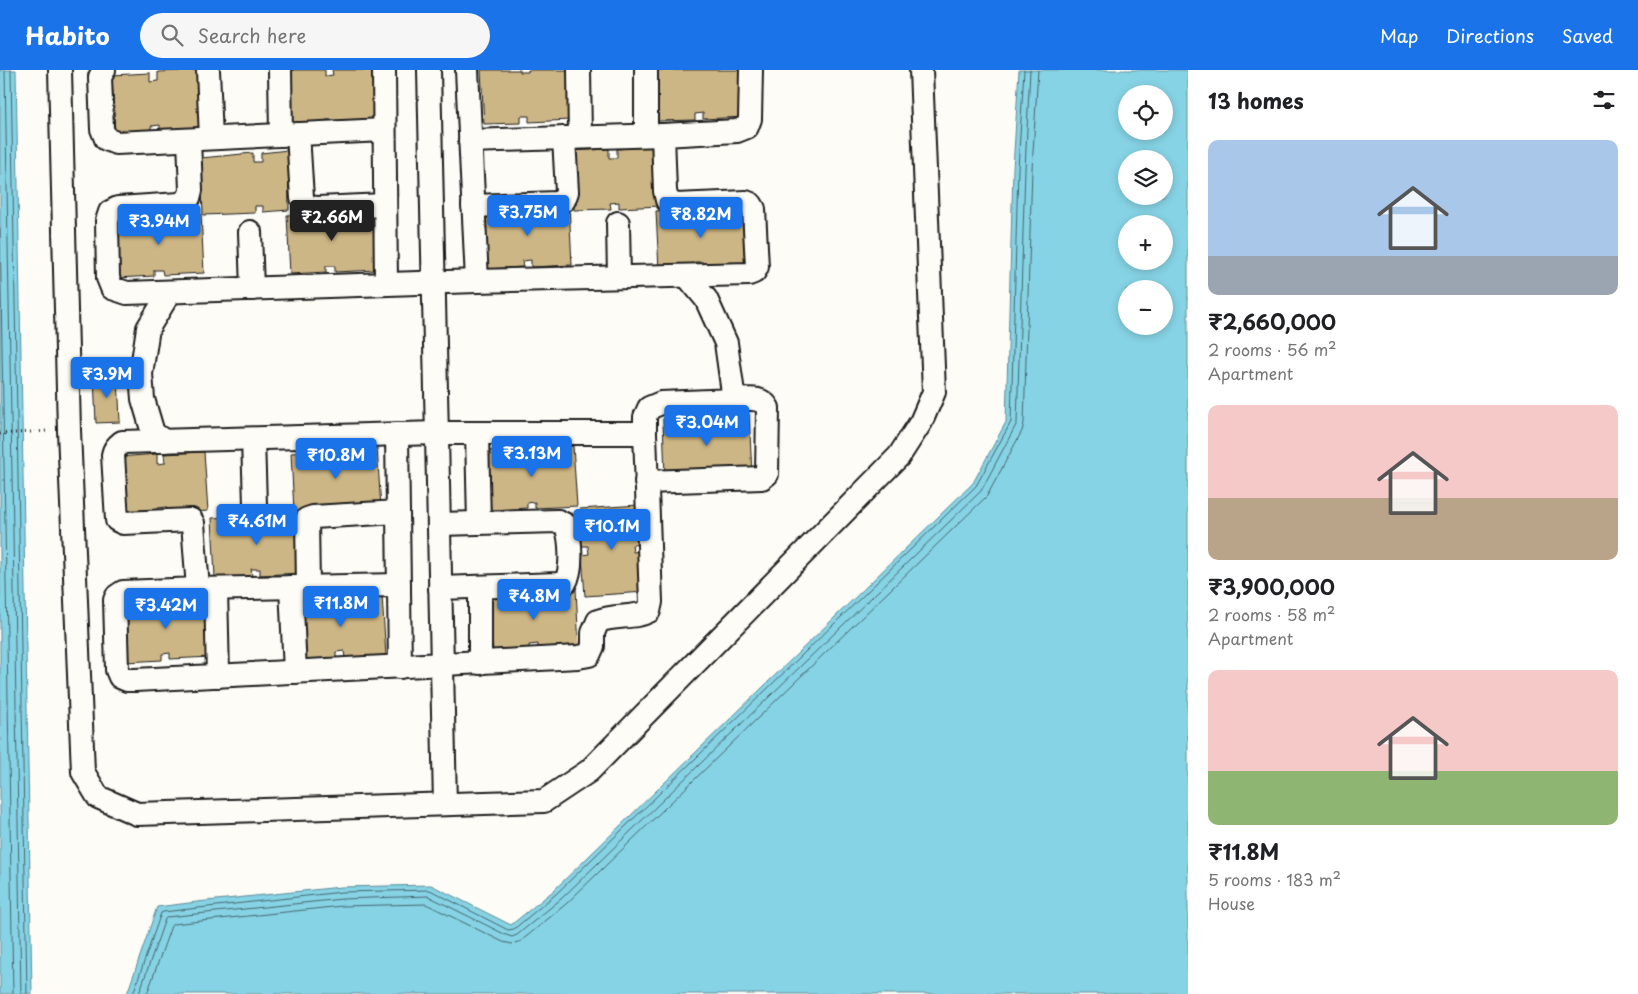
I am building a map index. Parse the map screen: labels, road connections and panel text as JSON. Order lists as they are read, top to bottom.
{
  "page": {
    "header": "Habito",
    "search": "Search here",
    "nav": ["Map", "Directions", "Saved"],
    "heading": "13 homes",
    "map_buttons": ["+", "−"],
    "list": [
      {
        "name": "₹2,660,000",
        "note": "2 rooms · 56 m² · Apartment"
      },
      {
        "name": "₹3,900,000",
        "note": "2 rooms · 58 m² · Apartment"
      },
      {
        "name": "₹11.8M",
        "note": "5 rooms · 183 m² · House"
      }
    ],
    "price": [
      "₹3.75M",
      "₹8.82M",
      "₹2.66M",
      "₹3.94M",
      "₹3.9M",
      "₹3.04M",
      "₹3.13M",
      "₹10.8M",
      "₹4.61M",
      "₹10.1M",
      "₹4.8M",
      "₹11.8M",
      "₹3.42M"
    ]
  }
}
